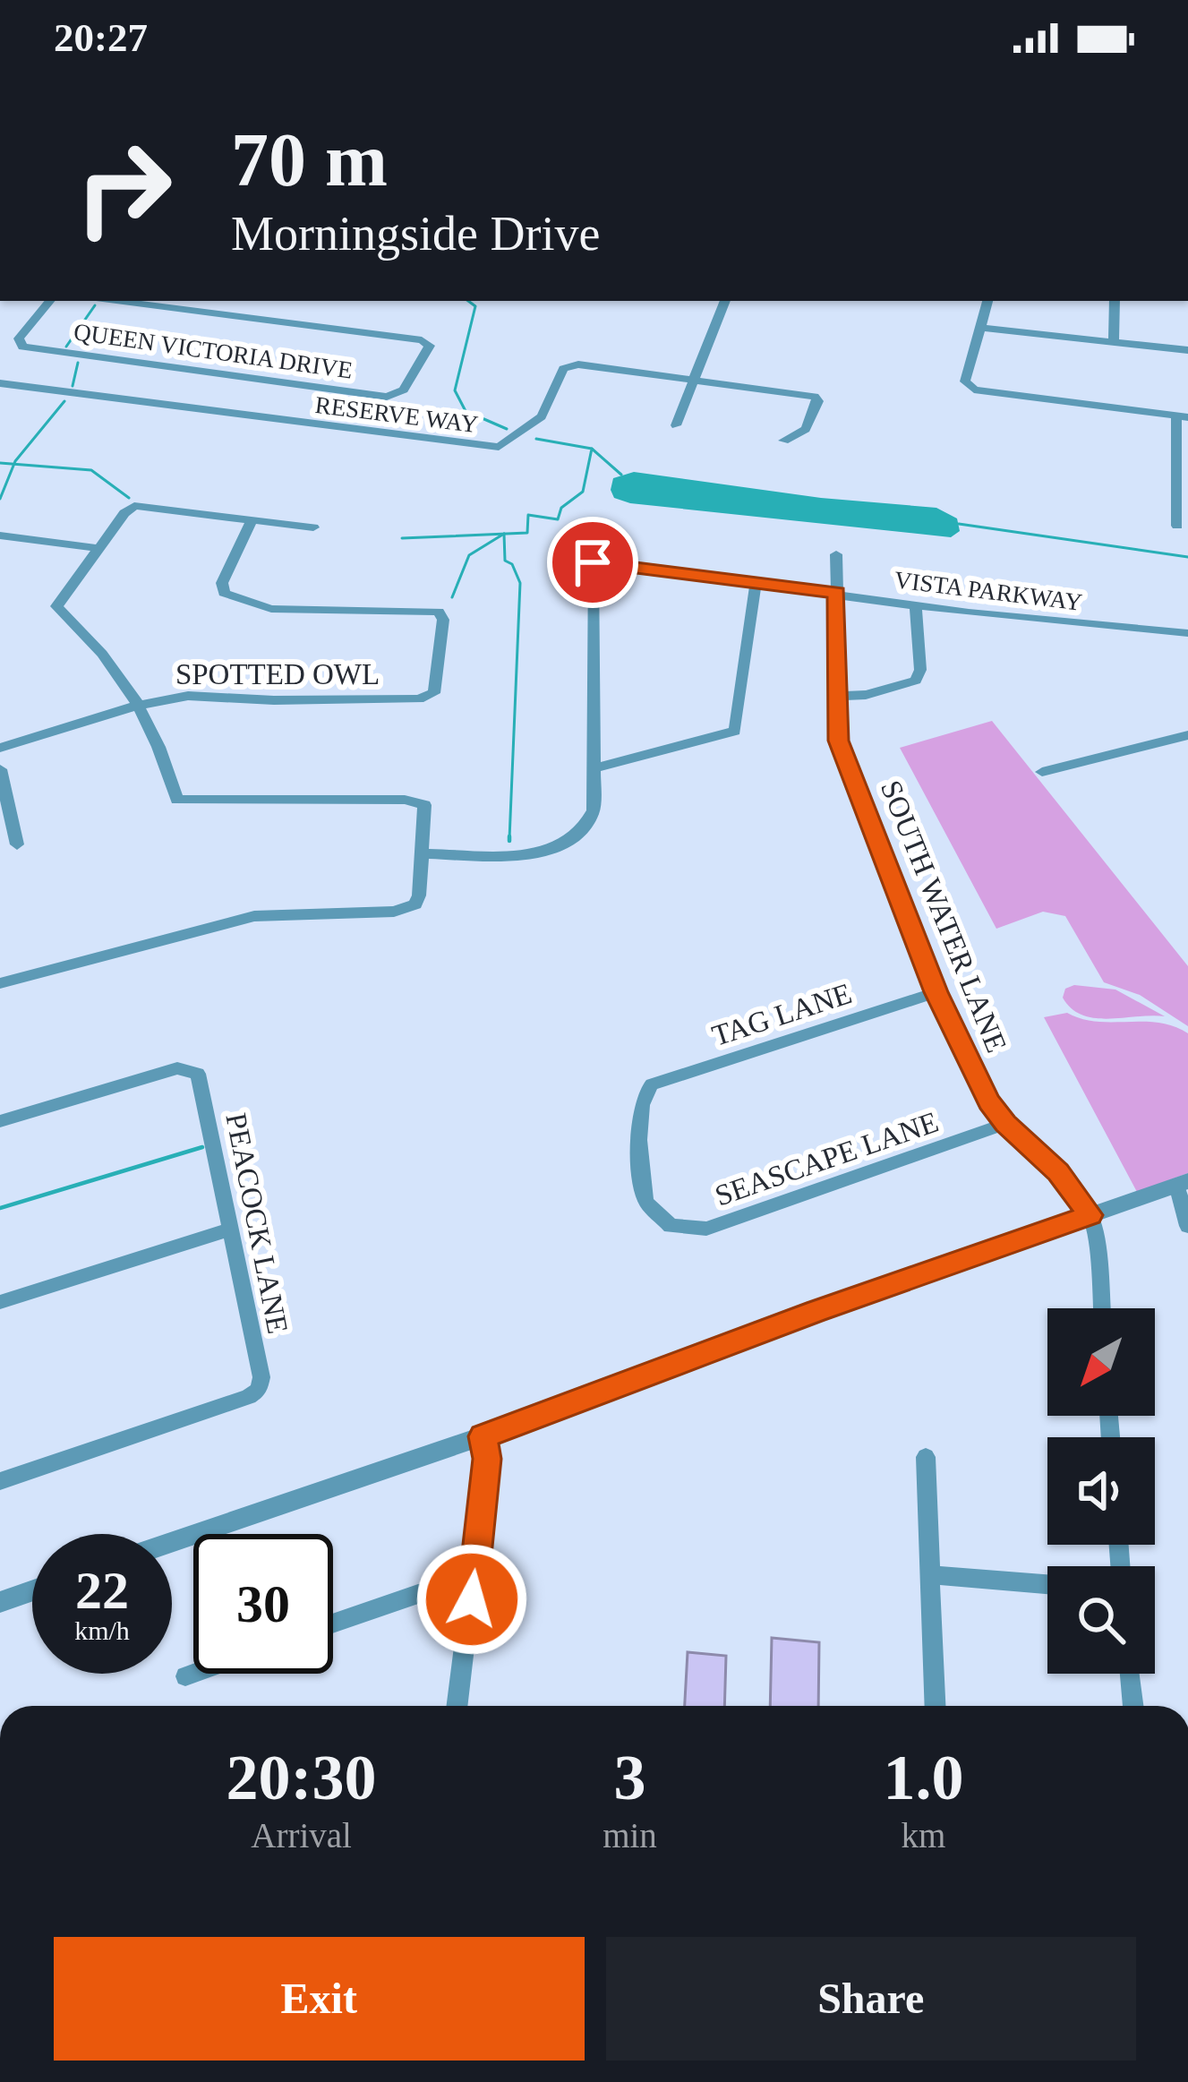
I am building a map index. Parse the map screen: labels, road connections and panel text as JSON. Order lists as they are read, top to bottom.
{
  "streets": {
    "street": [
      "QUEEN VICTORIA DRIVE",
      "RESERVE WAY",
      "VISTA PARKWAY",
      "SPOTTED OWL",
      "SOUTH WATER LANE",
      "TAG LANE",
      "SEASCAPE LANE",
      "PEACOCK LANE"
    ]
  },
  "crossings": [
    ["VISTA PARKWAY", "SOUTH WATER LANE"],
    ["SOUTH WATER LANE", "TAG LANE"],
    ["SOUTH WATER LANE", "SEASCAPE LANE"],
    ["TAG LANE", "SEASCAPE LANE"]
  ],
  "north": "bottom left",
  "page": {
    "status": "20:27",
    "turn": ["70 m", "Morningside Drive"],
    "speed": "22 km/h",
    "limit": "30",
    "eta": [
      "20:30",
      "Arrival",
      "3",
      "min",
      "1.0",
      "km"
    ],
    "buttons": ["Exit", "Share"]
  }
}
